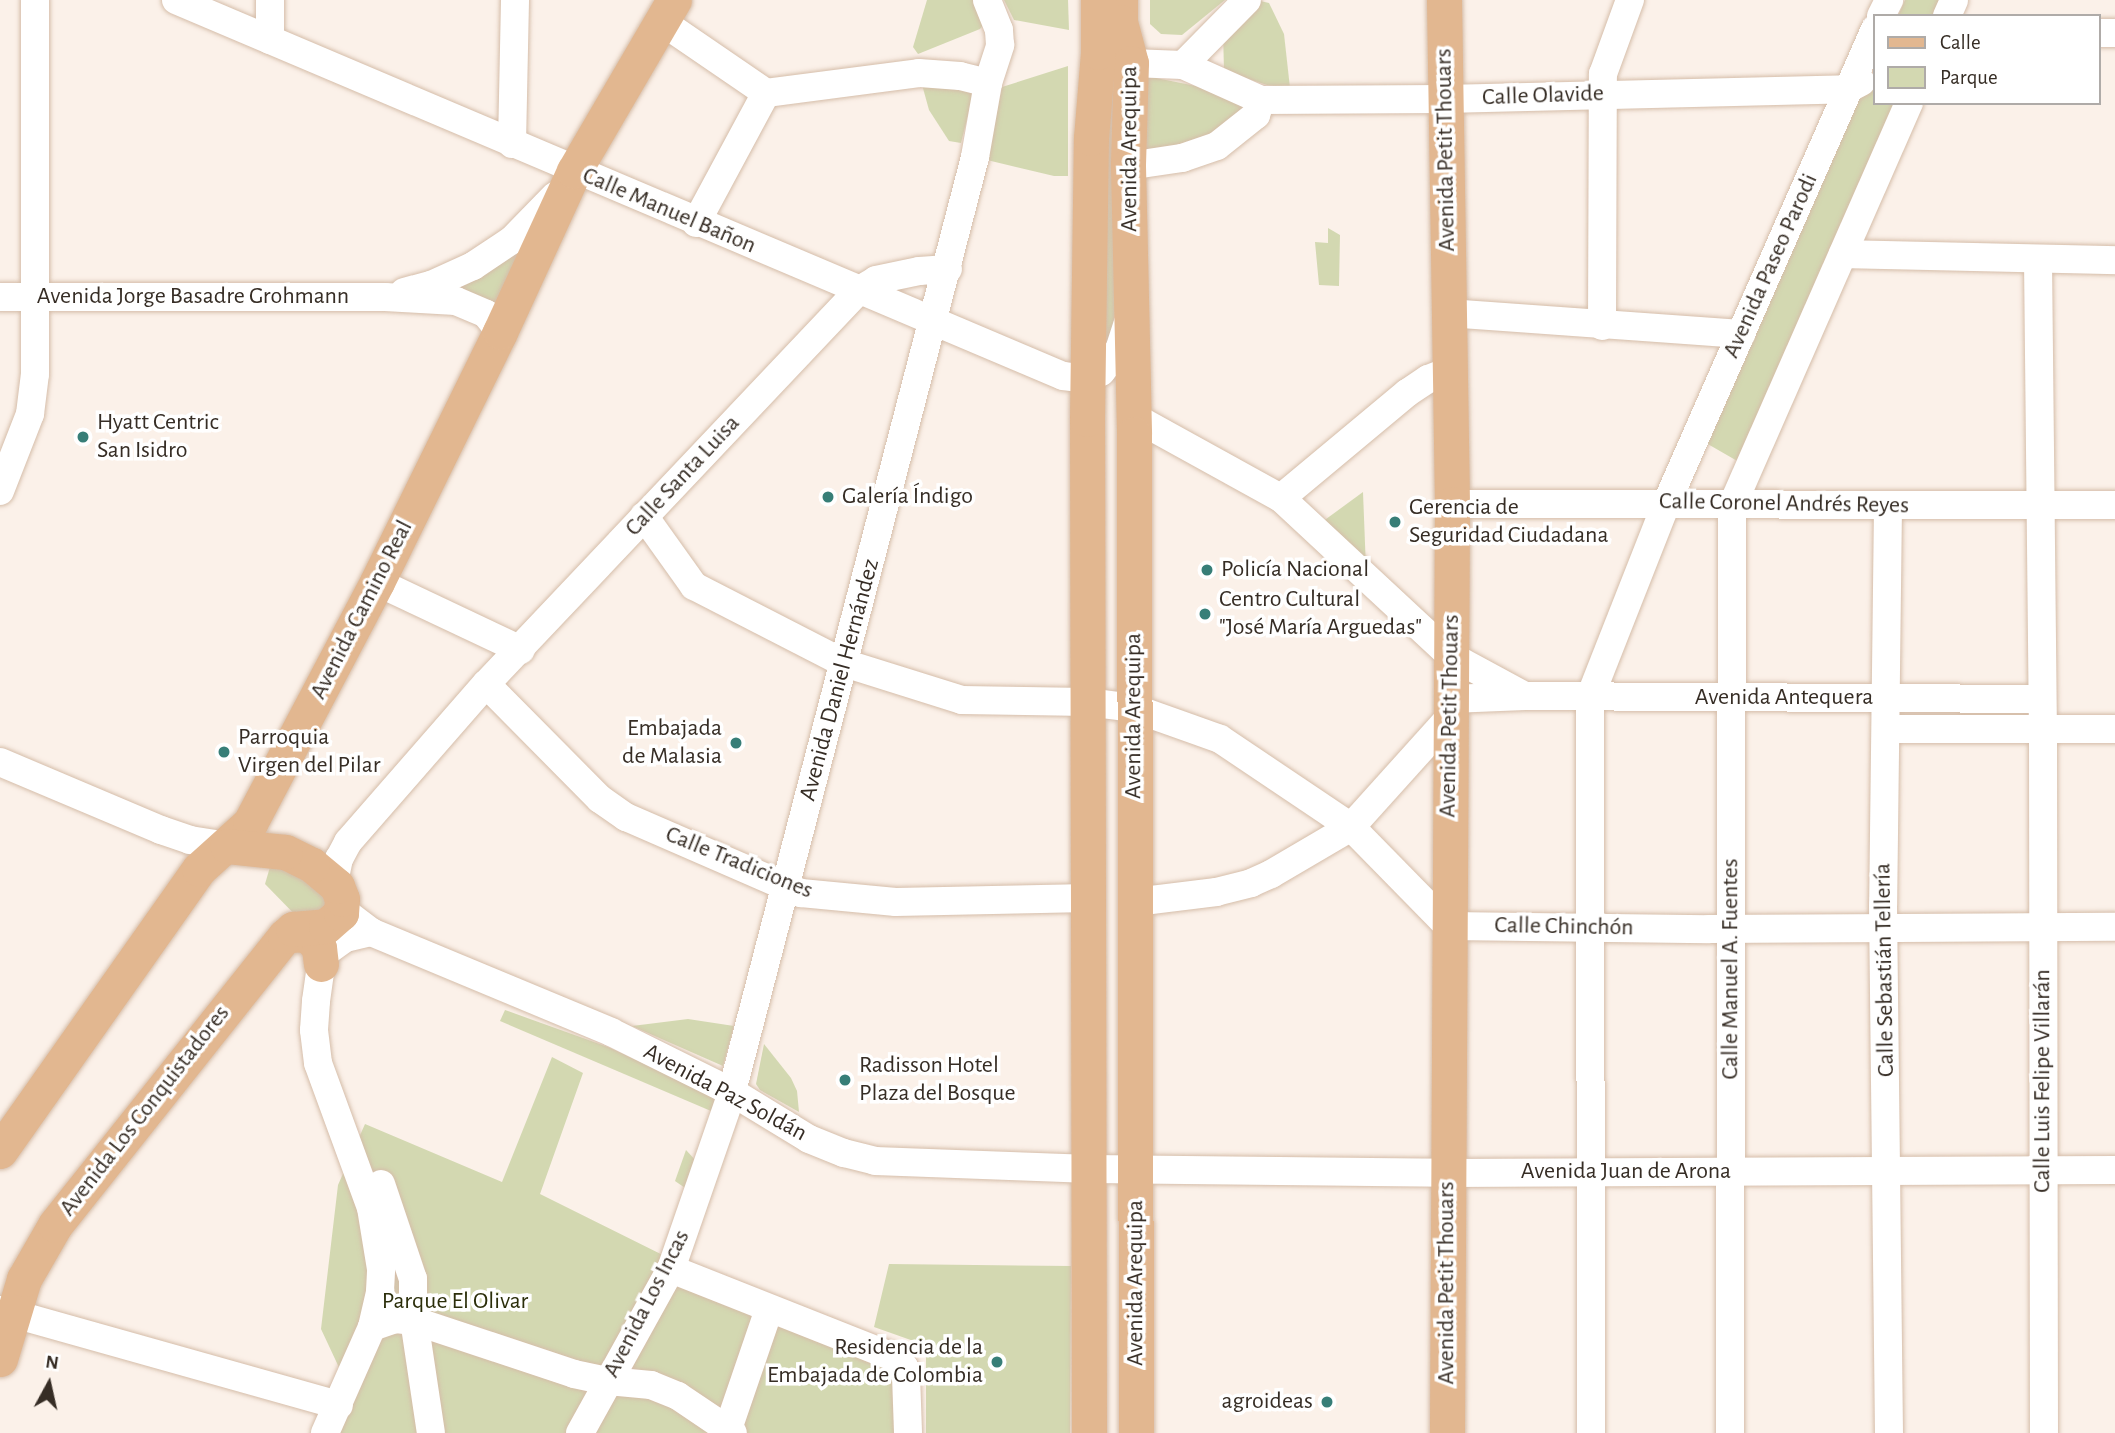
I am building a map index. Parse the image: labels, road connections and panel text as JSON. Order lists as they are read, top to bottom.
{
  "streets": {
    "main road": [
      "Avenida Arequipa",
      "Avenida Petit Thouars",
      "Avenida Camino Real",
      "Avenida Los Conquistadores"
    ],
    "street": [
      "Calle Olavide",
      "Calle Manuel Bañon",
      "Avenida Paseo Parodi",
      "Avenida Jorge Basadre Grohmann",
      "Calle Santa Luisa",
      "Calle Coronel Andrés Reyes",
      "Avenida Daniel Hernández",
      "Avenida Antequera",
      "Calle Tradiciones",
      "Calle Chinchón",
      "Calle Manuel A. Fuentes",
      "Calle Sebastián Tellería",
      "Calle Luis Felipe Villarán",
      "Avenida Paz Soldán",
      "Avenida Juan de Arona",
      "Avenida Los Incas"
    ]
  },
  "crossings": [
    ["Calle Olavide", "Avenida Arequipa"],
    ["Calle Olavide", "Avenida Petit Thouars"],
    ["Calle Olavide", "Avenida Paseo Parodi"],
    ["Avenida Arequipa", "Calle Manuel Bañon"],
    ["Avenida Arequipa", "Calle Tradiciones"],
    ["Avenida Arequipa", "Avenida Paz Soldán"],
    ["Avenida Arequipa", "Avenida Juan de Arona"],
    ["Avenida Petit Thouars", "Calle Coronel Andrés Reyes"],
    ["Avenida Petit Thouars", "Avenida Antequera"],
    ["Avenida Petit Thouars", "Calle Chinchón"],
    ["Avenida Petit Thouars", "Avenida Juan de Arona"],
    ["Calle Manuel Bañon", "Avenida Jorge Basadre Grohmann"],
    ["Calle Manuel Bañon", "Calle Santa Luisa"],
    ["Calle Manuel Bañon", "Avenida Camino Real"],
    ["Calle Manuel Bañon", "Avenida Daniel Hernández"],
    ["Avenida Paseo Parodi", "Calle Coronel Andrés Reyes"],
    ["Avenida Paseo Parodi", "Avenida Antequera"],
    ["Avenida Jorge Basadre Grohmann", "Avenida Camino Real"],
    ["Calle Santa Luisa", "Avenida Daniel Hernández"],
    ["Calle Santa Luisa", "Calle Tradiciones"],
    ["Calle Santa Luisa", "Avenida Paz Soldán"],
    ["Calle Coronel Andrés Reyes", "Calle Manuel A. Fuentes"],
    ["Calle Coronel Andrés Reyes", "Calle Sebastián Tellería"],
    ["Calle Coronel Andrés Reyes", "Calle Luis Felipe Villarán"],
    ["Avenida Daniel Hernández", "Calle Tradiciones"],
    ["Avenida Daniel Hernández", "Avenida Paz Soldán"],
    ["Avenida Daniel Hernández", "Avenida Los Incas"],
    ["Avenida Antequera", "Calle Manuel A. Fuentes"],
    ["Avenida Antequera", "Calle Sebastián Tellería"],
    ["Avenida Antequera", "Calle Luis Felipe Villarán"],
    ["Calle Chinchón", "Calle Manuel A. Fuentes"],
    ["Calle Chinchón", "Calle Sebastián Tellería"],
    ["Calle Chinchón", "Calle Luis Felipe Villarán"],
    ["Calle Manuel A. Fuentes", "Avenida Juan de Arona"],
    ["Calle Sebastián Tellería", "Avenida Juan de Arona"],
    ["Calle Luis Felipe Villarán", "Avenida Juan de Arona"],
    ["Avenida Paz Soldán", "Avenida Juan de Arona"],
    ["Avenida Paz Soldán", "Avenida Los Incas"]
  ],
  "parks": ["Parque El Olivar"],
  "places": [
    "Hyatt Centric San Isidro",
    "Galería Índigo",
    "Gerencia de Seguridad Ciudadana",
    "Policía Nacional",
    "Centro Cultural \"José María Arguedas\"",
    "Embajada de Malasia",
    "Parroquia Virgen del Pilar",
    "Radisson Hotel Plaza del Bosque",
    "Residencia de la Embajada de Colombia",
    "agroideas"
  ],
  "legend": ["Calle", "Parque"],
  "north": "top"
}
